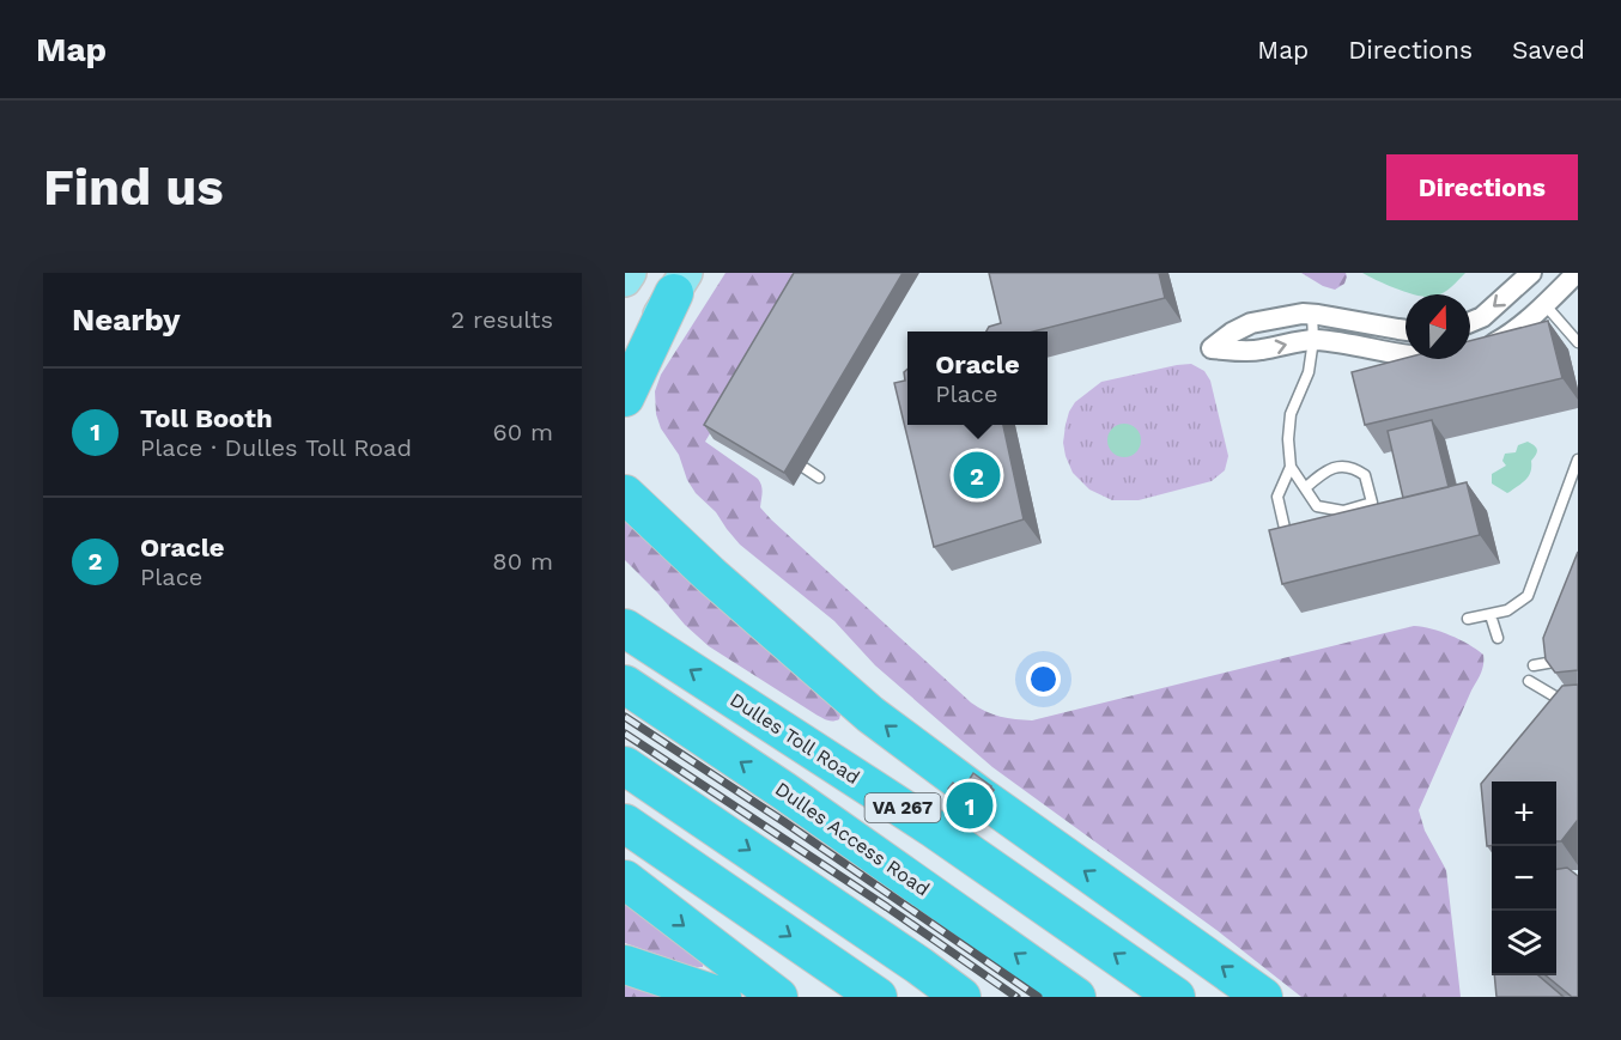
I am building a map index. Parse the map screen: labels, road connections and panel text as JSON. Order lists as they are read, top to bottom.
{
  "streets": {
    "highway": ["Dulles Toll Road", "VA 267", "Dulles Access Road"]
  },
  "north": "top",
  "page": {
    "header": "Map",
    "nav": ["Map", "Directions", "Saved"],
    "buttons": "Directions",
    "title": "Find us",
    "heading": ["Nearby", "2 results"],
    "popup": ["Oracle", "Place"],
    "list": [
      {
        "mark": "1",
        "name": "Toll Booth",
        "note": "Place · Dulles Toll Road",
        "value": "60 m"
      },
      {
        "mark": "2",
        "name": "Oracle",
        "note": "Place",
        "value": "80 m"
      }
    ],
    "pins": ["2", "1"],
    "map_buttons": ["+", "−"]
  }
}
